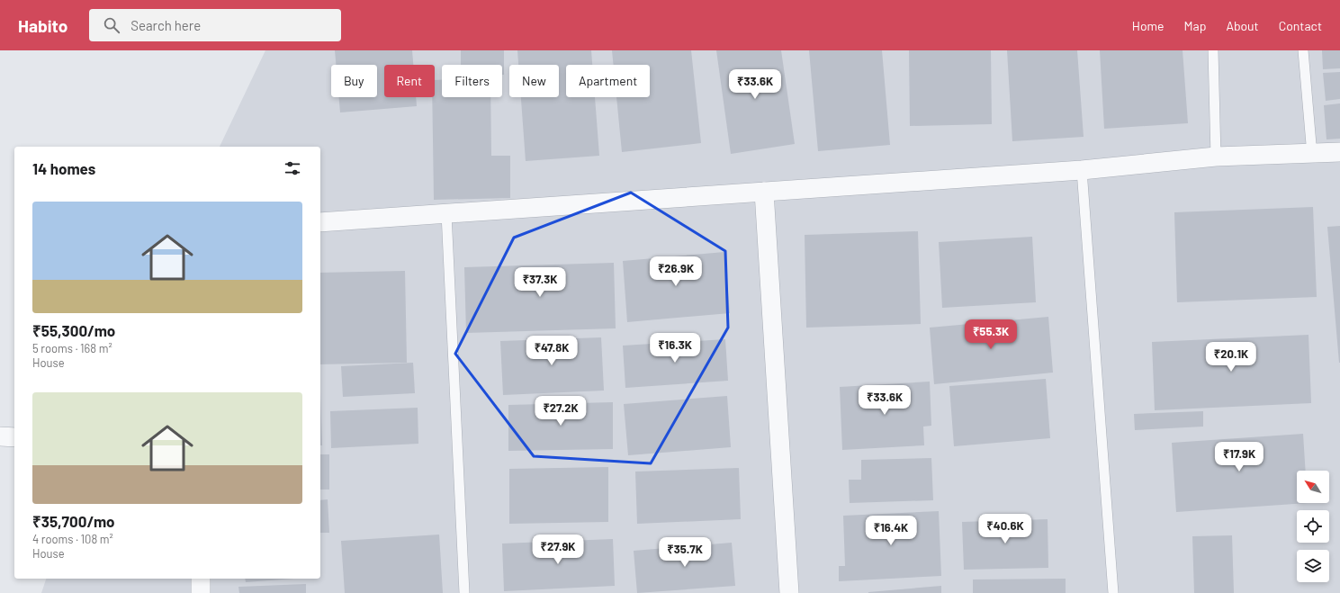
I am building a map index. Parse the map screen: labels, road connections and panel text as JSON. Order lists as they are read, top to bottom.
{
  "north": "top left",
  "page": {
    "header": "Habito",
    "search": "Search here",
    "nav": [
      "Home",
      "Map",
      "About",
      "Contact"
    ],
    "chip": [
      "Buy",
      "Rent",
      "Filters",
      "New",
      "Apartment"
    ],
    "price": [
      "₹33.6K",
      "₹26.9K",
      "₹37.3K",
      "₹55.3K",
      "₹16.3K",
      "₹47.8K",
      "₹20.1K",
      "₹33.6K",
      "₹27.2K",
      "₹17.9K",
      "₹40.6K",
      "₹16.4K",
      "₹27.9K",
      "₹35.7K"
    ],
    "heading": "14 homes",
    "list": [
      {
        "name": "₹55,300/mo",
        "note": "5 rooms · 168 m² · House"
      },
      {
        "name": "₹35,700/mo",
        "note": "4 rooms · 108 m² · House"
      }
    ]
  }
}
